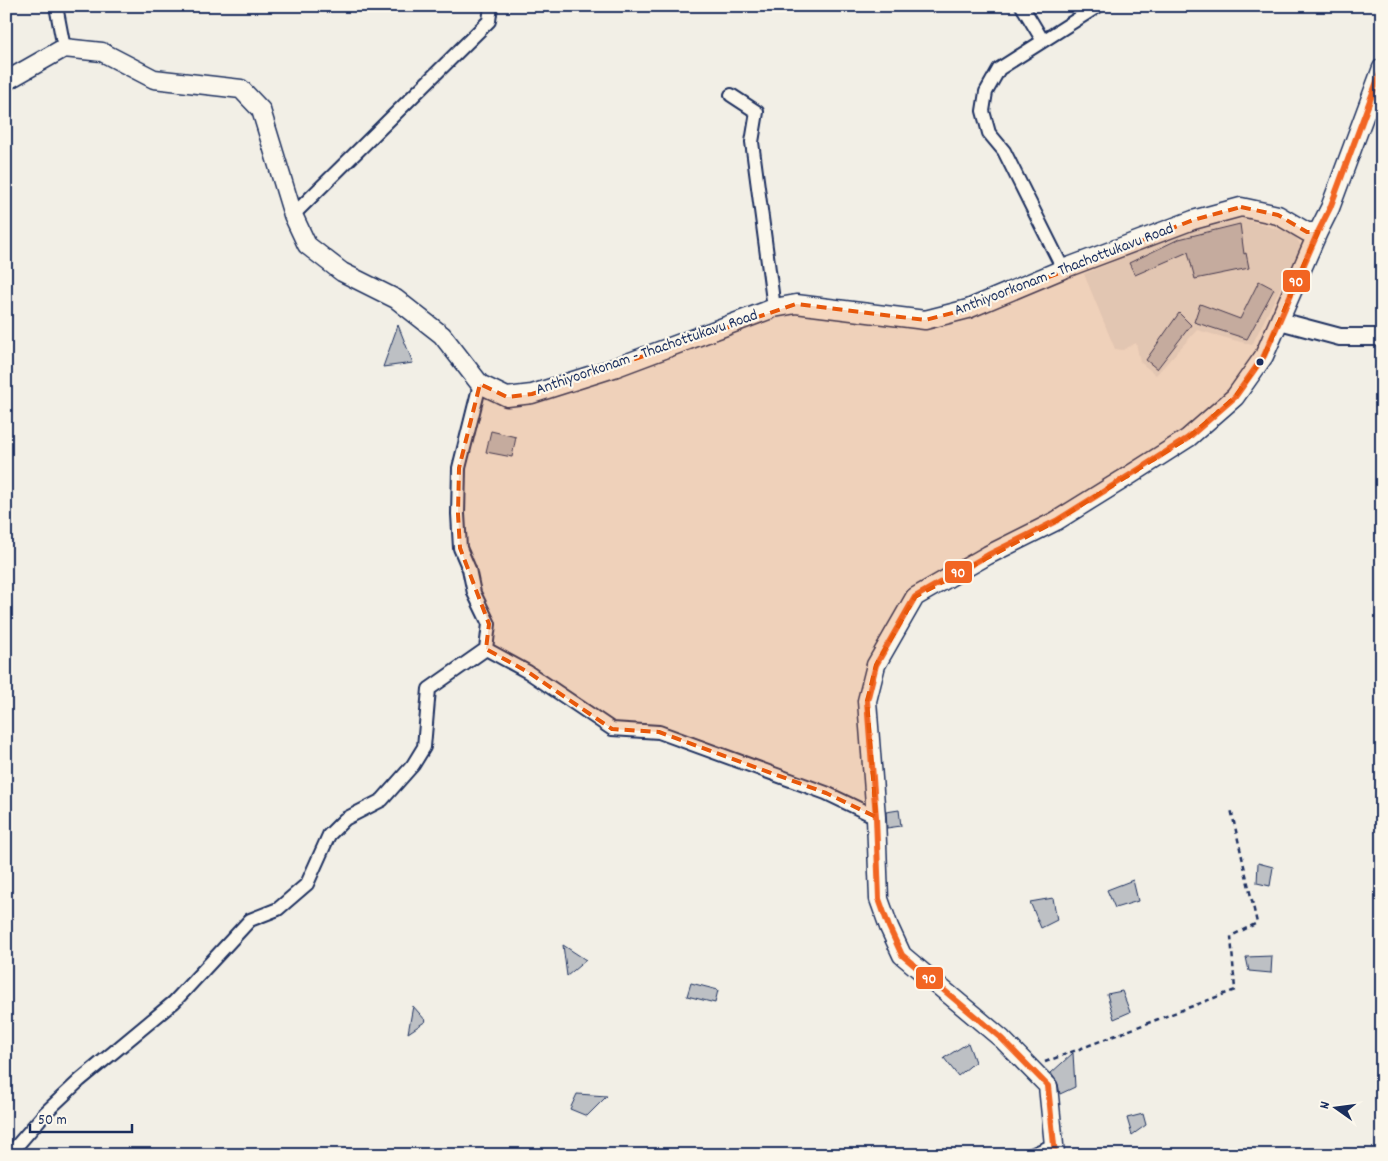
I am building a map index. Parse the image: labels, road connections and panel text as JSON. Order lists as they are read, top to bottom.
{
  "streets": {
    "main road": ["Anthiyoorkonam - Thachottukavu Road"]
  },
  "lines": ["transit line 90"],
  "scale_bar": "50 m",
  "north": "left"
}
